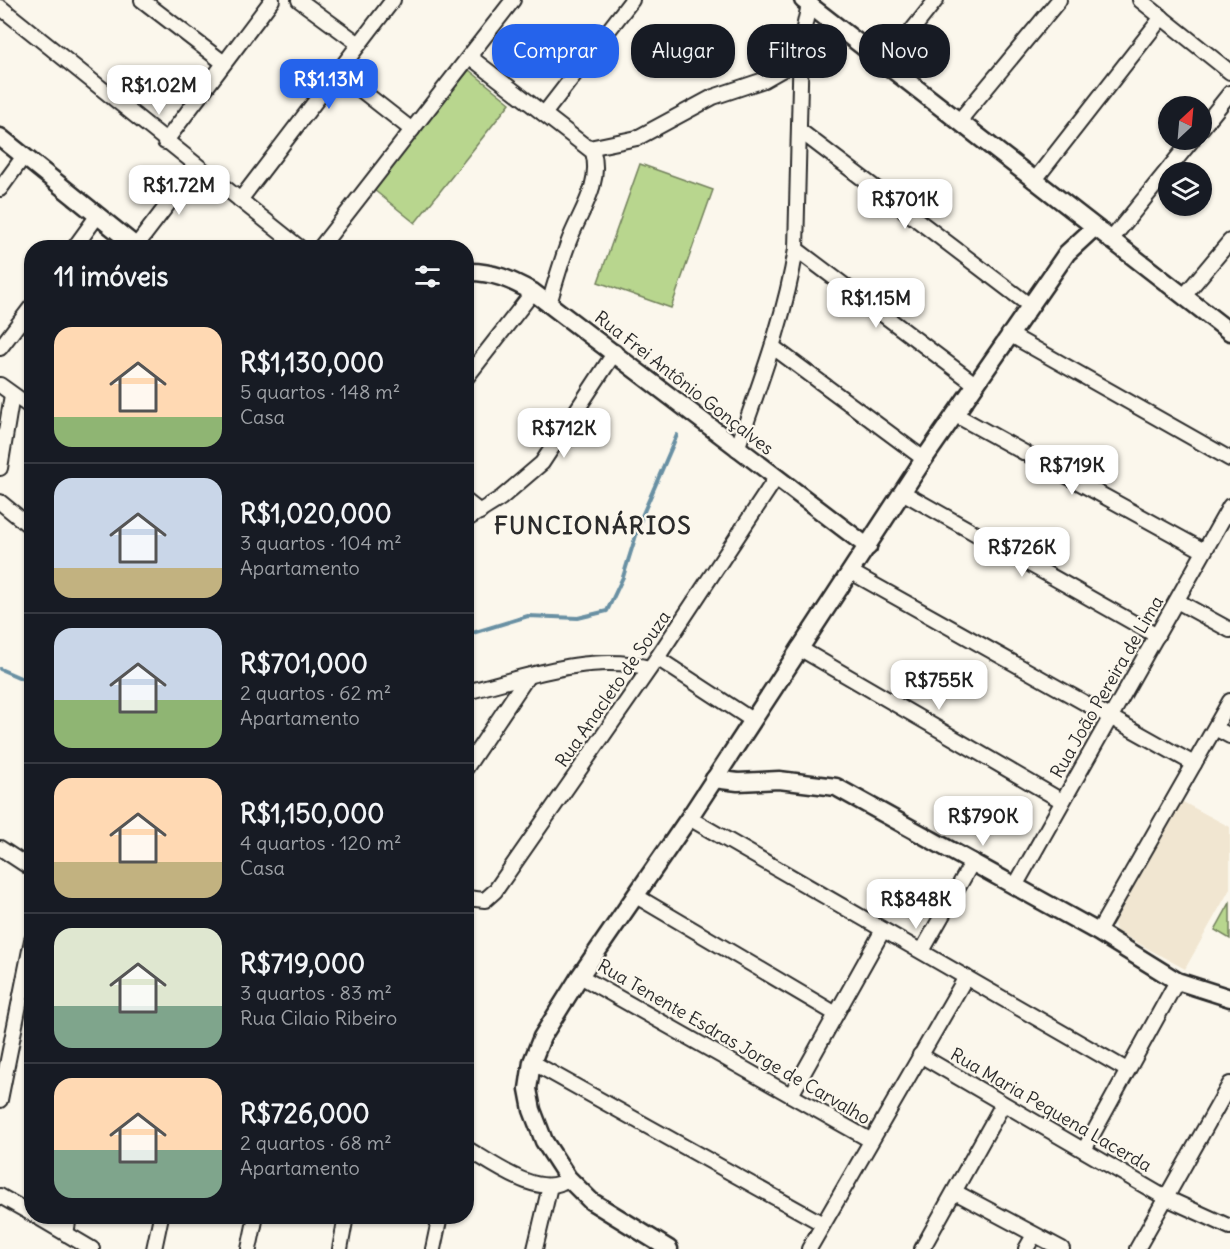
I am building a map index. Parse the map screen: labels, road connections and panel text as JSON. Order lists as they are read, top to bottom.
{
  "streets": {
    "street": [
      "Rua Frei Antônio Gonçalves",
      "Rua João Pereira de Lima",
      "Rua Anacleto de Souza",
      "Rua Tenente Esdras Jorge de Carvalho",
      "Rua Maria Pequena Lacerda"
    ]
  },
  "crossings": [
    ["Rua Frei Antônio Gonçalves", "Rua Anacleto de Souza"]
  ],
  "districts": ["FUNCIONÁRIOS"],
  "north": "top right",
  "page": {
    "chip": [
      "Comprar",
      "Alugar",
      "Filtros",
      "Novo"
    ],
    "price": [
      "R$1.13M",
      "R$1.02M",
      "R$1.72M",
      "R$701K",
      "R$1.15M",
      "R$712K",
      "R$719K",
      "R$726K",
      "R$755K",
      "R$790K",
      "R$848K"
    ],
    "heading": "11 imóveis",
    "list": [
      {
        "name": "R$1,130,000",
        "note": "5 quartos · 148 m² · Casa"
      },
      {
        "name": "R$1,020,000",
        "note": "3 quartos · 104 m² · Apartamento"
      },
      {
        "name": "R$701,000",
        "note": "2 quartos · 62 m² · Apartamento"
      },
      {
        "name": "R$1,150,000",
        "note": "4 quartos · 120 m² · Casa"
      },
      {
        "name": "R$719,000",
        "note": "3 quartos · 83 m² · Rua Cilaio Ribeiro"
      },
      {
        "name": "R$726,000",
        "note": "2 quartos · 68 m² · Apartamento"
      }
    ]
  }
}
